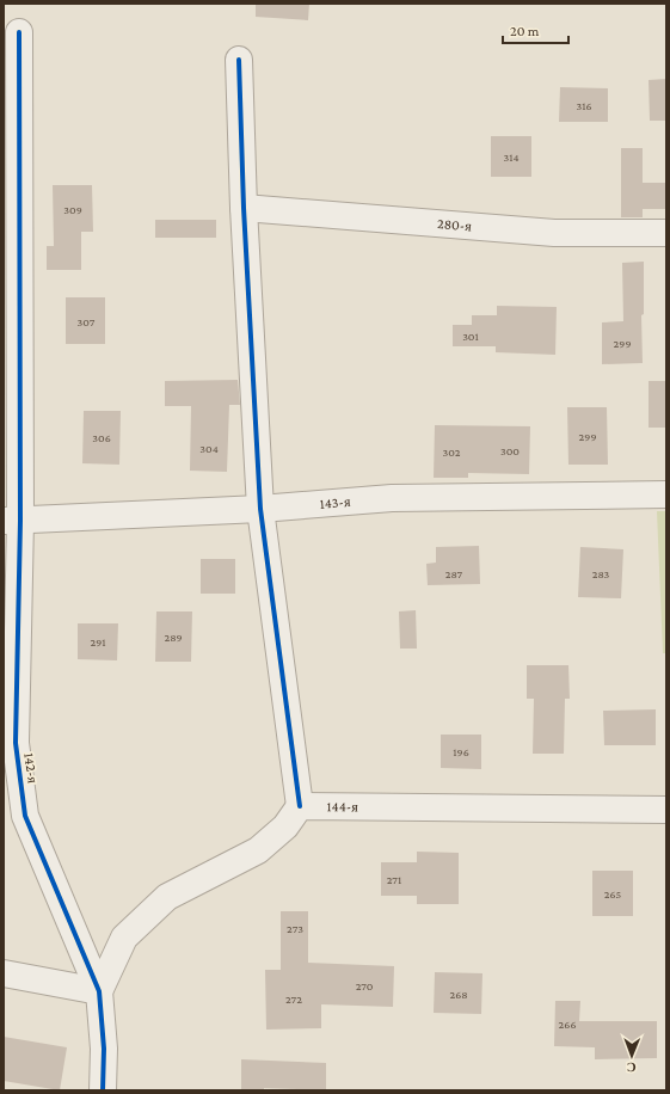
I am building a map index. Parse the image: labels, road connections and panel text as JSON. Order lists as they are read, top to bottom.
{
  "streets": {
    "street": [
      "280-я",
      "143-я",
      "142-я",
      "144-я"
    ]
  },
  "crossings": [
    ["143-я", "142-я"]
  ],
  "house_numbers": [
    "316",
    "314",
    "309",
    "307",
    "301",
    "299",
    "299",
    "306",
    "304",
    "300",
    "302",
    "287",
    "283",
    "289",
    "291",
    "196",
    "271",
    "265",
    "273",
    "270",
    "268",
    "272",
    "266"
  ],
  "scale_bar": "20 m",
  "north": "bottom"
}
